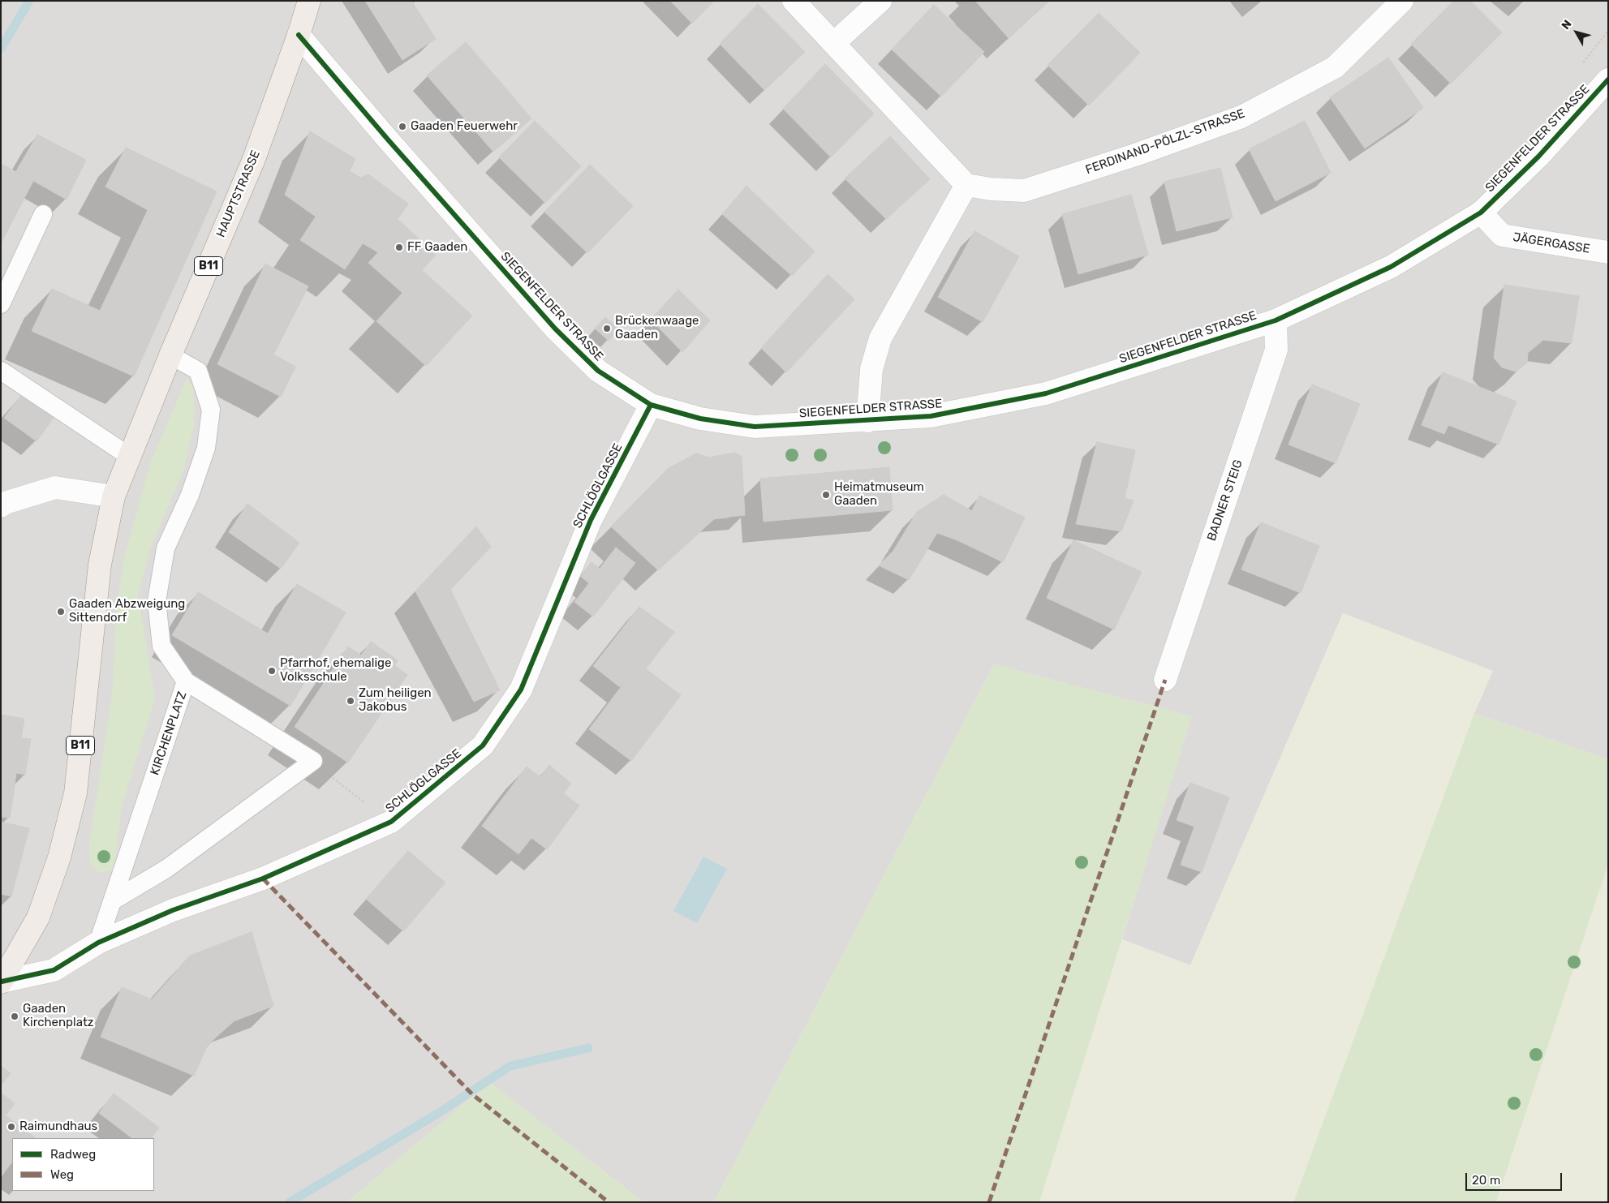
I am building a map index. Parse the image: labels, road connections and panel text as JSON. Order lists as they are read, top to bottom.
{
  "streets": {
    "main road": ["HAUPTSTRASSE", "B11"],
    "street": [
      "SIEGENFELDER STRASSE",
      "FERDINAND-PÖLZL-STRASSE",
      "JÄGERGASSE",
      "SCHLÖGLGASSE",
      "BADNER STEIG"
    ],
    "lane": ["KIRCHENPLATZ"]
  },
  "crossings": [
    ["SIEGENFELDER STRASSE", "HAUPTSTRASSE"],
    ["SIEGENFELDER STRASSE", "JÄGERGASSE"],
    ["SIEGENFELDER STRASSE", "SCHLÖGLGASSE"],
    ["SIEGENFELDER STRASSE", "BADNER STEIG"],
    ["HAUPTSTRASSE", "B11"],
    ["HAUPTSTRASSE", "KIRCHENPLATZ"],
    ["B11", "SCHLÖGLGASSE"],
    ["SCHLÖGLGASSE", "KIRCHENPLATZ"]
  ],
  "places": [
    "Gaaden Feuerwehr",
    "FF Gaaden",
    "Brückenwaage Gaaden",
    "Heimatmuseum Gaaden",
    "Gaaden Abzweigung Sittendorf",
    "Pfarrhof, ehemalige Volksschule",
    "Zum heiligen Jakobus",
    "Gaaden Kirchenplatz",
    "Raimundhaus"
  ],
  "legend": ["Radweg", "Weg"],
  "scale_bar": "20 m",
  "north": "top left"
}
